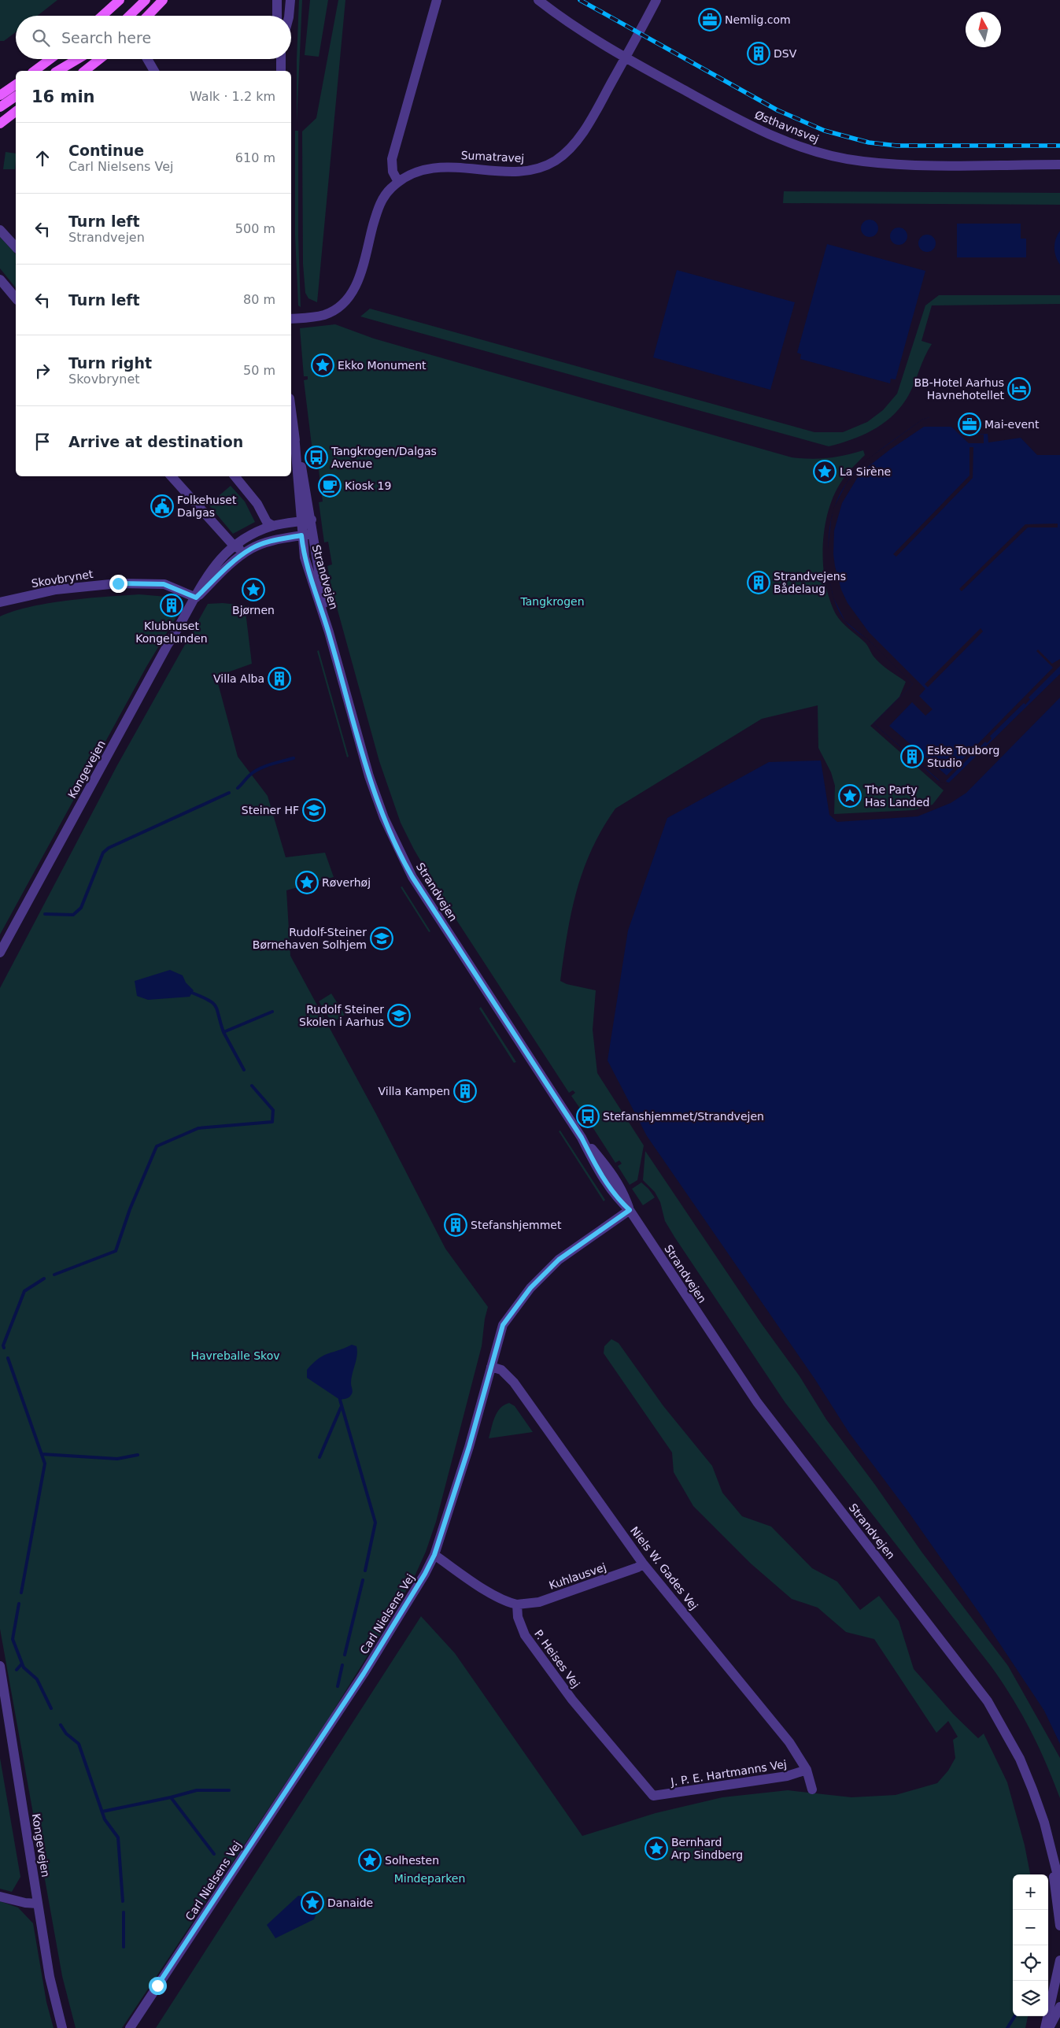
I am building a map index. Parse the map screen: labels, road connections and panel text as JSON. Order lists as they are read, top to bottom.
{
  "streets": {
    "street": [
      "Østhavnsvej",
      "Sumatravej",
      "Strandvejen",
      "Skovbrynet",
      "Kongevejen",
      "Niels W. Gades Vej",
      "Kuhlausvej",
      "Carl Nielsens Vej",
      "P. Heises Vej",
      "J. P. E. Hartmanns Vej"
    ]
  },
  "crossings": [
    ["Østhavnsvej", "Sumatravej"],
    ["Strandvejen", "Carl Nielsens Vej"],
    ["Skovbrynet", "Kongevejen"],
    ["Niels W. Gades Vej", "Kuhlausvej"],
    ["Niels W. Gades Vej", "Carl Nielsens Vej"],
    ["Niels W. Gades Vej", "J. P. E. Hartmanns Vej"],
    ["Kuhlausvej", "P. Heises Vej"],
    ["P. Heises Vej", "J. P. E. Hartmanns Vej"]
  ],
  "parks": ["Tangkrogen", "Havreballe Skov", "Mindeparken"],
  "places": {
    "office": ["Nemlig.com", "Mai-event"],
    "building": [
      "DSV",
      "Strandvejens Bådelaug",
      "Klubhuset Kongelunden",
      "Villa Alba",
      "Eske Touborg Studio",
      "Villa Kampen",
      "Stefanshjemmet"
    ],
    "place": [
      "Ekko Monument",
      "La Sirène",
      "Bjørnen",
      "The Party Has Landed",
      "Røverhøj",
      "Bernhard Arp Sindberg",
      "Solhesten",
      "Danaide"
    ],
    "hotel": ["BB-Hotel Aarhus Havnehotellet"],
    "bus stop": ["Tangkrogen/Dalgas Avenue", "Stefanshjemmet/Strandvejen"],
    "cafe": ["Kiosk 19"],
    "public building": ["Folkehuset Dalgas"],
    "school or university": ["Steiner HF", "Rudolf-Steiner Børnehaven Solhjem", "Rudolf Steiner Skolen i Aarhus"]
  },
  "north": "top",
  "page": {
    "search": "Search here",
    "heading": ["16 min", "Walk · 1.2 km"],
    "list": [
      ["Continue", "Carl Nielsens Vej", "610 m"],
      ["Turn left", "Strandvejen", "500 m"],
      ["Turn left", "80 m"],
      ["Turn right", "Skovbrynet", "50 m"],
      "Arrive at destination"
    ],
    "map_buttons": ["+", "−"]
  }
}
